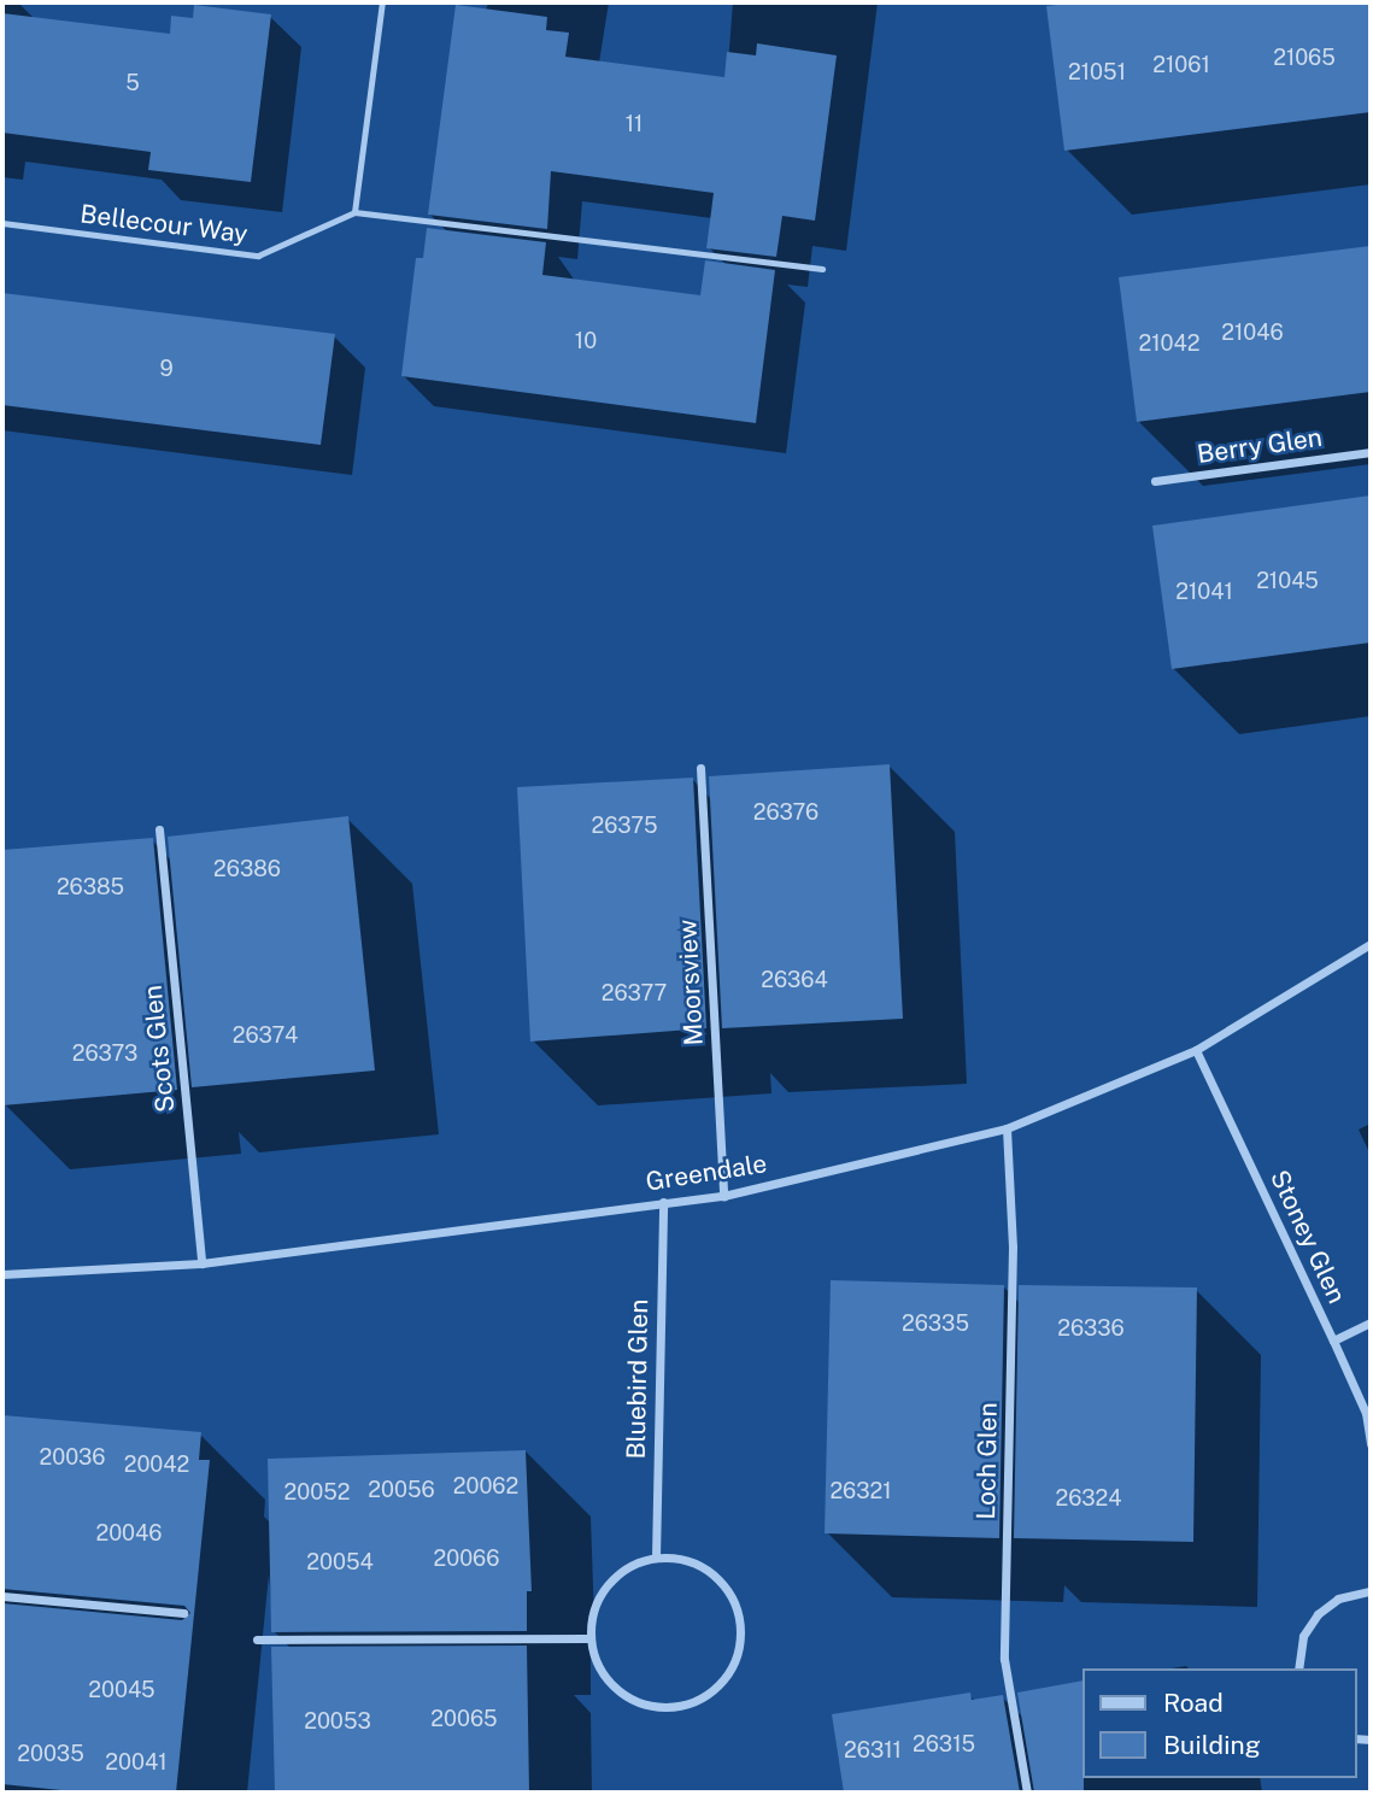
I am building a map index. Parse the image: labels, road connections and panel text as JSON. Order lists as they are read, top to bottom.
{
  "streets": {
    "street": [
      "Berry Glen",
      "Moorsview",
      "Scots Glen",
      "Greendale",
      "Stoney Glen",
      "Bluebird Glen",
      "Loch Glen"
    ],
    "lane": ["Bellecour Way"]
  },
  "crossings": [
    ["Moorsview", "Greendale"],
    ["Scots Glen", "Greendale"],
    ["Greendale", "Stoney Glen"],
    ["Greendale", "Bluebird Glen"],
    ["Greendale", "Loch Glen"]
  ],
  "house_numbers": [
    "21065",
    "21061",
    "21051",
    "5",
    "11",
    "21046",
    "10",
    "21042",
    "9",
    "21045",
    "21041",
    "26376",
    "26375",
    "26386",
    "26385",
    "26364",
    "26377",
    "26374",
    "26373",
    "26335",
    "26336",
    "20036",
    "20042",
    "20062",
    "20056",
    "26321",
    "20052",
    "26324",
    "20046",
    "20066",
    "20054",
    "20045",
    "20065",
    "20053",
    "26315",
    "26311",
    "20035",
    "20041"
  ],
  "legend": ["Road", "Building"]
}
